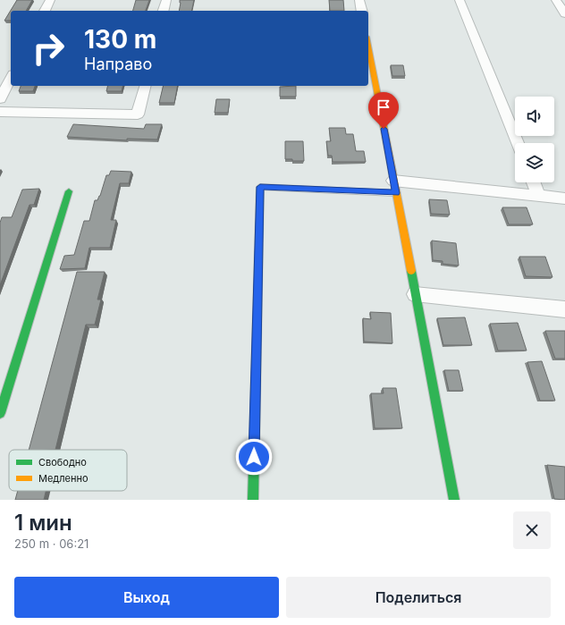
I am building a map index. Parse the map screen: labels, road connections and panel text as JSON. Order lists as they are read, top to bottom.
{
  "legend": ["Свободно", "Медленно"],
  "page": {
    "turn": ["130 m", "Направо"],
    "heading": ["1 мин", "250 m · 06:21"],
    "buttons": ["Выход", "Поделиться"]
  }
}
